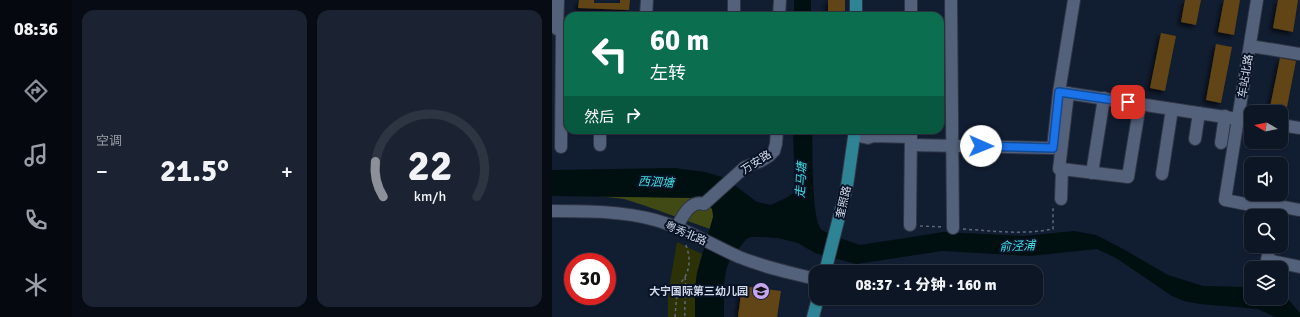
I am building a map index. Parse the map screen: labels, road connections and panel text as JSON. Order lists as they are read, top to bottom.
{
  "streets": {
    "main road": ["奎照路"],
    "street": ["车站北路", "万安路", "粤秀北路"]
  },
  "crossings": [
    ["万安路", "粤秀北路"]
  ],
  "water": ["走马塘", "西泗塘", "俞泾浦"],
  "places": {
    "school or university": ["大宁国际第三幼儿园"]
  },
  "north": "left",
  "page": {
    "tabs": "08:36",
    "tile": "空调",
    "turn": ["60 m", "左转"],
    "then": "然后",
    "heat": ["−", "21.5°", "+"],
    "limit": "30",
    "trip": "08:37 · 1 分钟 · 160 m",
    "gauge": ["22", "km/h"]
  }
}
